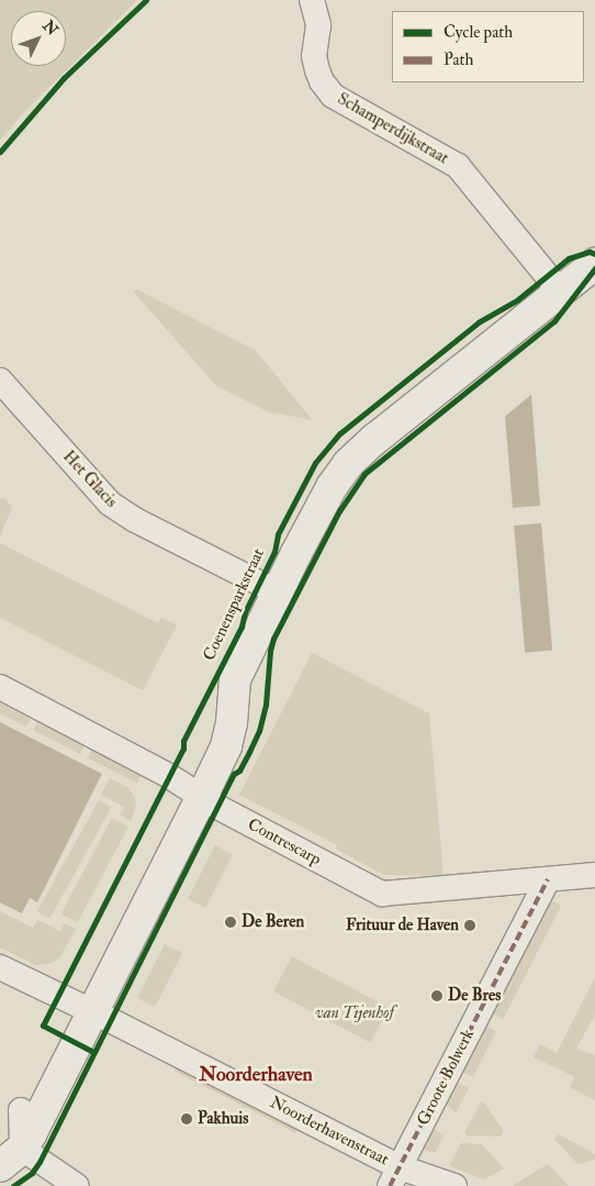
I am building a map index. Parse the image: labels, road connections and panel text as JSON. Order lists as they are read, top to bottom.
{
  "streets": {
    "street": [
      "Schamperdijkstraat",
      "Het Glacis",
      "Coenensparkstraat",
      "Contrescarp",
      "Groote Bolwerk",
      "Noorderhavenstraat"
    ]
  },
  "crossings": [
    ["Schamperdijkstraat", "Coenensparkstraat"],
    ["Het Glacis", "Coenensparkstraat"],
    ["Coenensparkstraat", "Contrescarp"],
    ["Coenensparkstraat", "Noorderhavenstraat"],
    ["Contrescarp", "Groote Bolwerk"],
    ["Groote Bolwerk", "Noorderhavenstraat"]
  ],
  "districts": ["Noorderhaven"],
  "parks": ["van Tijenhof"],
  "places": [
    "De Beren",
    "Frituur de Haven",
    "De Bres",
    "Pakhuis"
  ],
  "legend": ["Cycle path", "Path"],
  "north": "top right"
}
